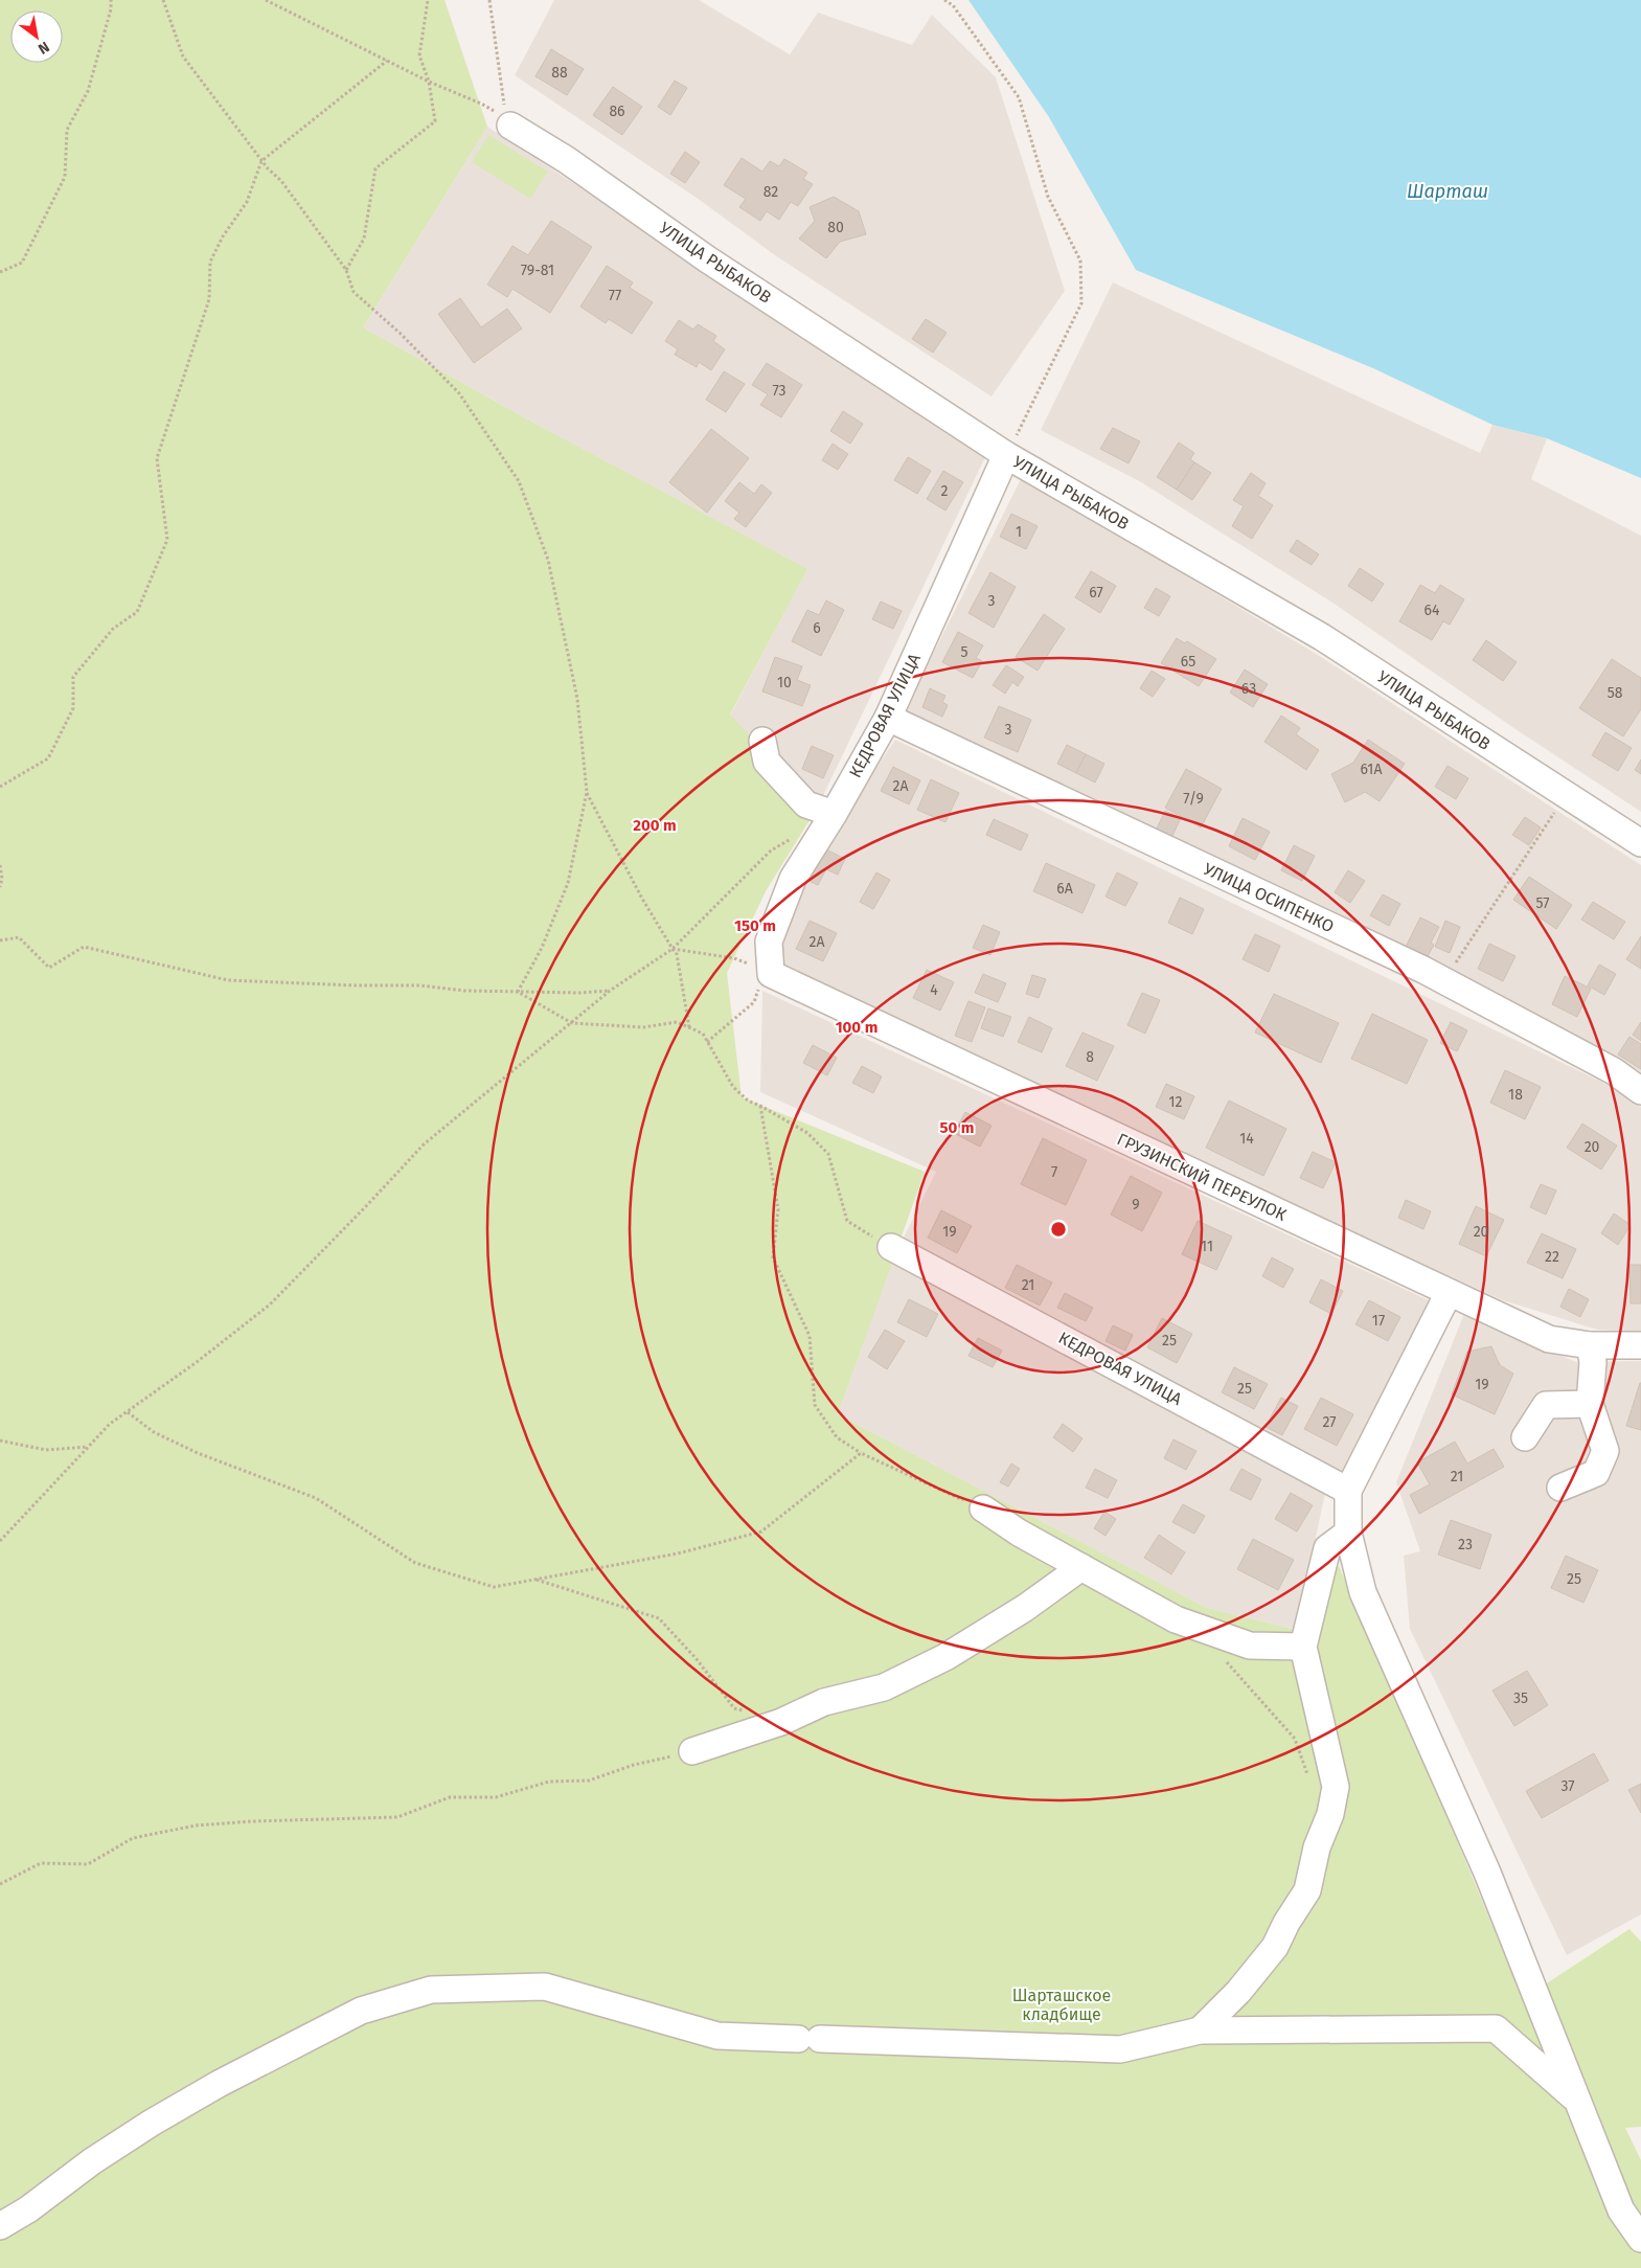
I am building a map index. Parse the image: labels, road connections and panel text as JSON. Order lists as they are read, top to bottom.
{
  "streets": {
    "street": [
      "УЛИЦА РЫБАКОВ",
      "КЕДРОВАЯ УЛИЦА",
      "УЛИЦА ОСИПЕНКО",
      "ГРУЗИНСКИЙ ПЕРЕУЛОК"
    ]
  },
  "crossings": [
    ["УЛИЦА РЫБАКОВ", "КЕДРОВАЯ УЛИЦА"],
    ["КЕДРОВАЯ УЛИЦА", "УЛИЦА ОСИПЕНКО"],
    ["КЕДРОВАЯ УЛИЦА", "ГРУЗИНСКИЙ ПЕРЕУЛОК"]
  ],
  "water": ["Шарташ"],
  "parks": ["Шарташское кладбище"],
  "house_numbers": [
    "88",
    "86",
    "82",
    "80",
    "79-81",
    "77",
    "73",
    "2",
    "1",
    "67",
    "3",
    "64",
    "6",
    "5",
    "65",
    "10",
    "63",
    "58",
    "3",
    "61А",
    "2А",
    "7/9",
    "6А",
    "57",
    "2А",
    "4",
    "8",
    "18",
    "12",
    "14",
    "20",
    "7",
    "9",
    "19",
    "20",
    "11",
    "22",
    "21",
    "17",
    "25",
    "19",
    "25",
    "27",
    "21",
    "23",
    "25",
    "35",
    "37"
  ],
  "north": "bottom right",
  "rings": [
    "200 m",
    "150 m",
    "100 m",
    "50 m"
  ]
}
